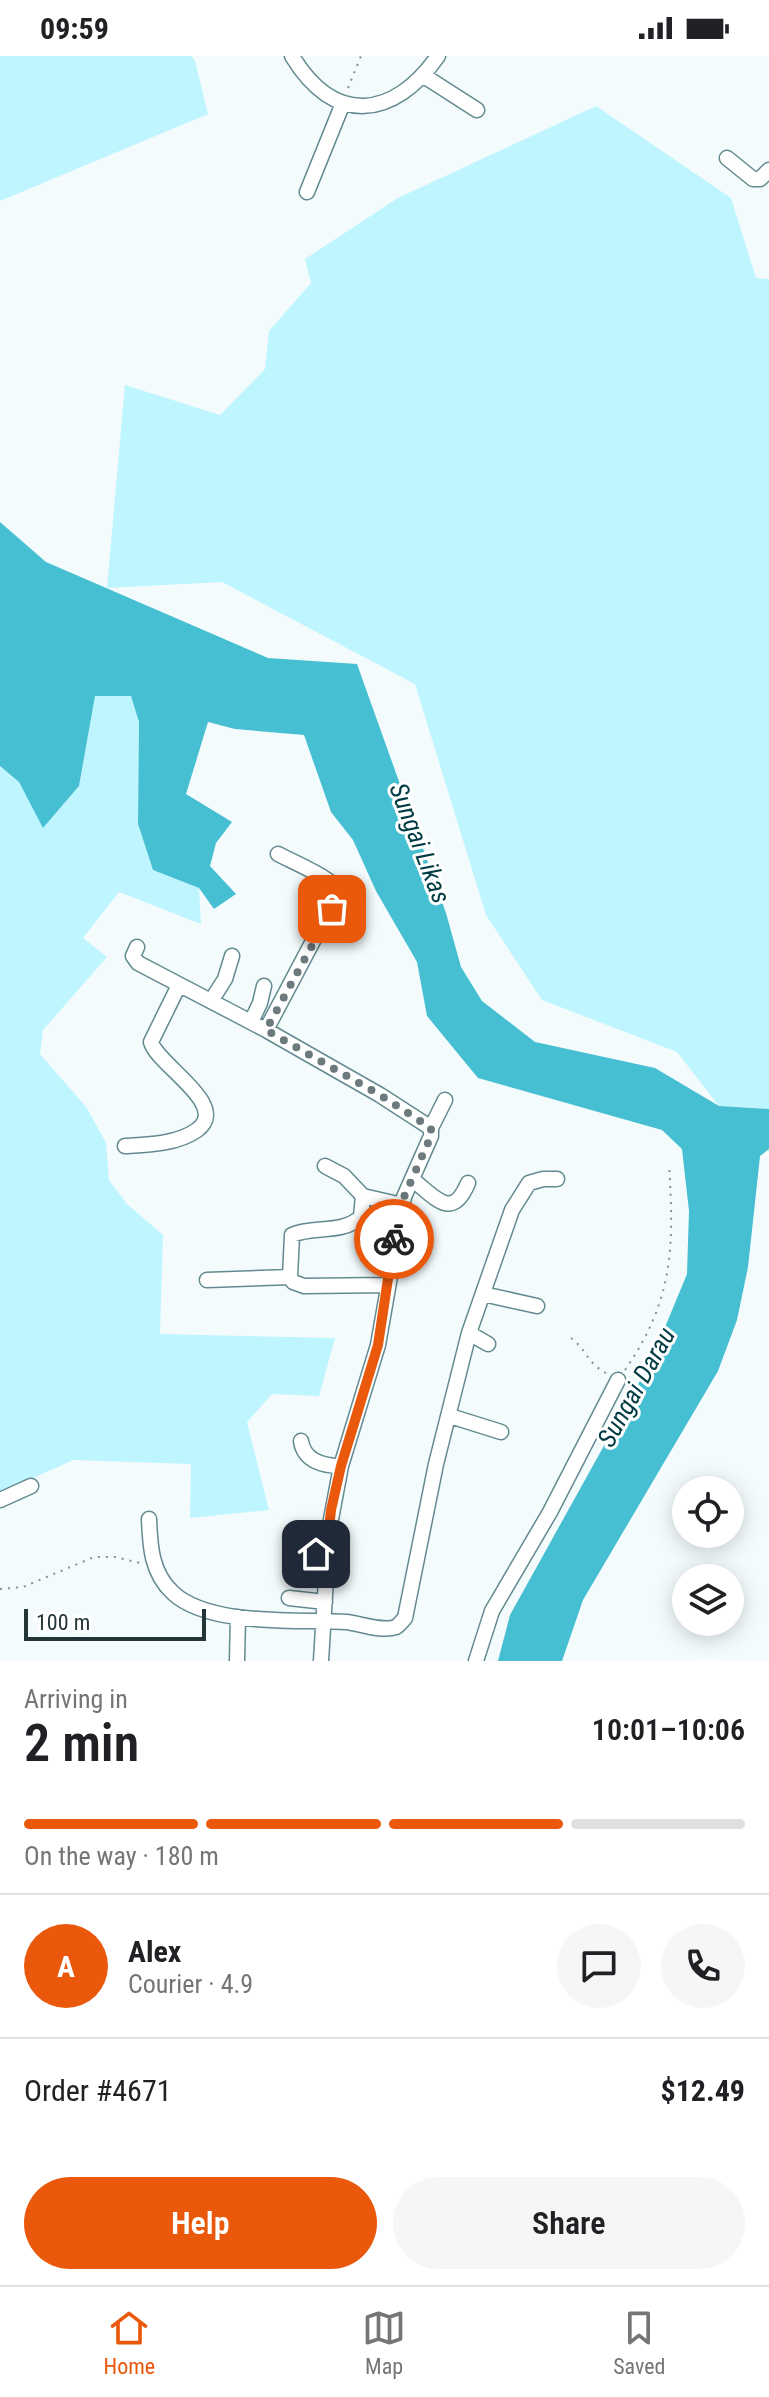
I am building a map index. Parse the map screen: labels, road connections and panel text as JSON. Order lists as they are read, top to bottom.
{
  "water": ["Sungai Likas", "Sungai Darau"],
  "scale_bar": "100 m",
  "page": {
    "status": "09:59",
    "scale": "100 m",
    "heading": ["2 min", "Arriving in", "10:01–10:06"],
    "panel": [
      "Alex",
      "Courier · 4.9",
      "Order #4671",
      "$12.49"
    ],
    "bar": "On the way · 180 m",
    "round": "A",
    "buttons": ["Help", "Share"],
    "tabs": ["Home", "Map", "Saved"]
  }
}
